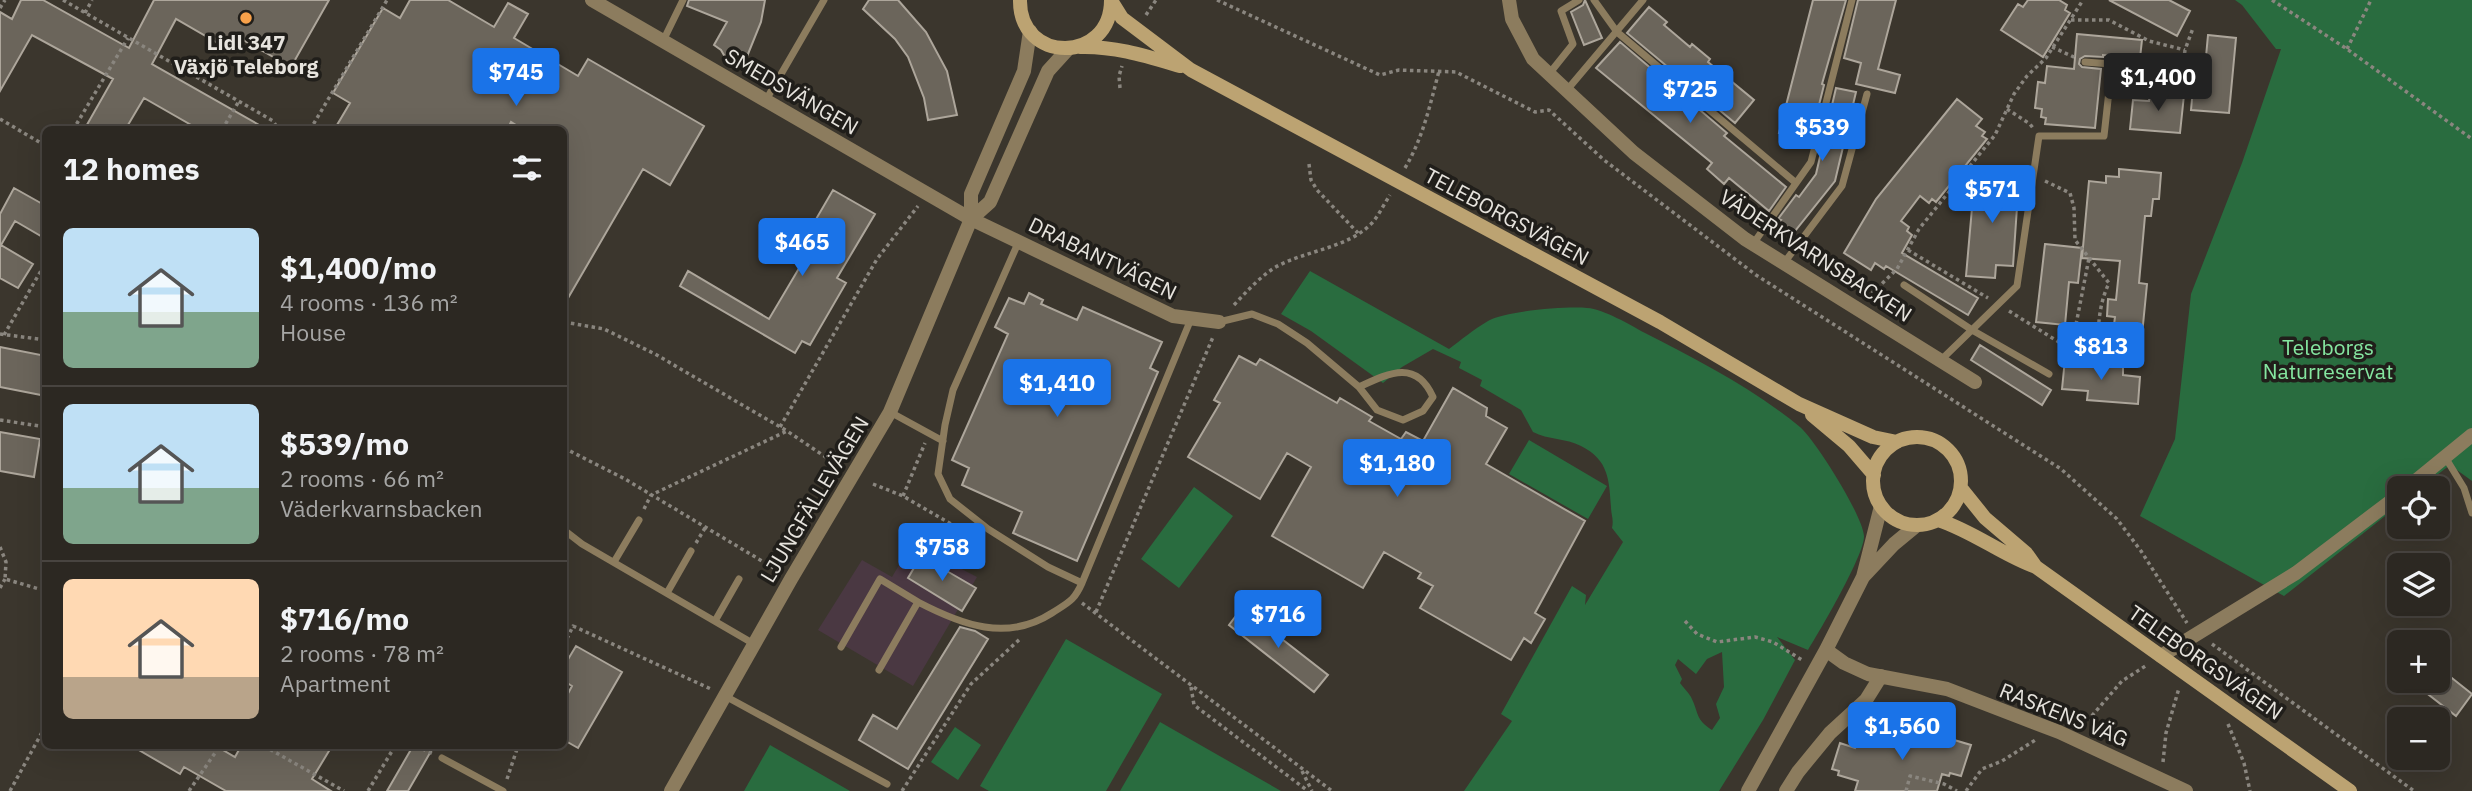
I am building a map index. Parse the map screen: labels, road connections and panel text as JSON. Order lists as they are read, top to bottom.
{
  "streets": {
    "main road": ["TELEBORGSVÄGEN"],
    "street": [
      "SMEDSVÄNGEN",
      "VÄDERKVARNSBACKEN",
      "DRABANTVÄGEN",
      "LJUNGFÄLLEVÄGEN",
      "RASKENS VÄG"
    ]
  },
  "crossings": [
    ["SMEDSVÄNGEN", "DRABANTVÄGEN"],
    ["SMEDSVÄNGEN", "LJUNGFÄLLEVÄGEN"],
    ["TELEBORGSVÄGEN", "LJUNGFÄLLEVÄGEN"],
    ["DRABANTVÄGEN", "LJUNGFÄLLEVÄGEN"]
  ],
  "parks": ["Teleborgs Naturreservat"],
  "places": ["Lidl 347 Växjö Teleborg"],
  "page": {
    "price": [
      "$745",
      "$1,400",
      "$725",
      "$539",
      "$571",
      "$465",
      "$813",
      "$1,410",
      "$1,180",
      "$758",
      "$716",
      "$1,560"
    ],
    "heading": "12 homes",
    "list": [
      {
        "name": "$1,400/mo",
        "note": "4 rooms · 136 m² · House"
      },
      {
        "name": "$539/mo",
        "note": "2 rooms · 66 m² · Väderkvarnsbacken"
      },
      {
        "name": "$716/mo",
        "note": "2 rooms · 78 m² · Apartment"
      }
    ],
    "map_buttons": ["+", "−"]
  }
}
